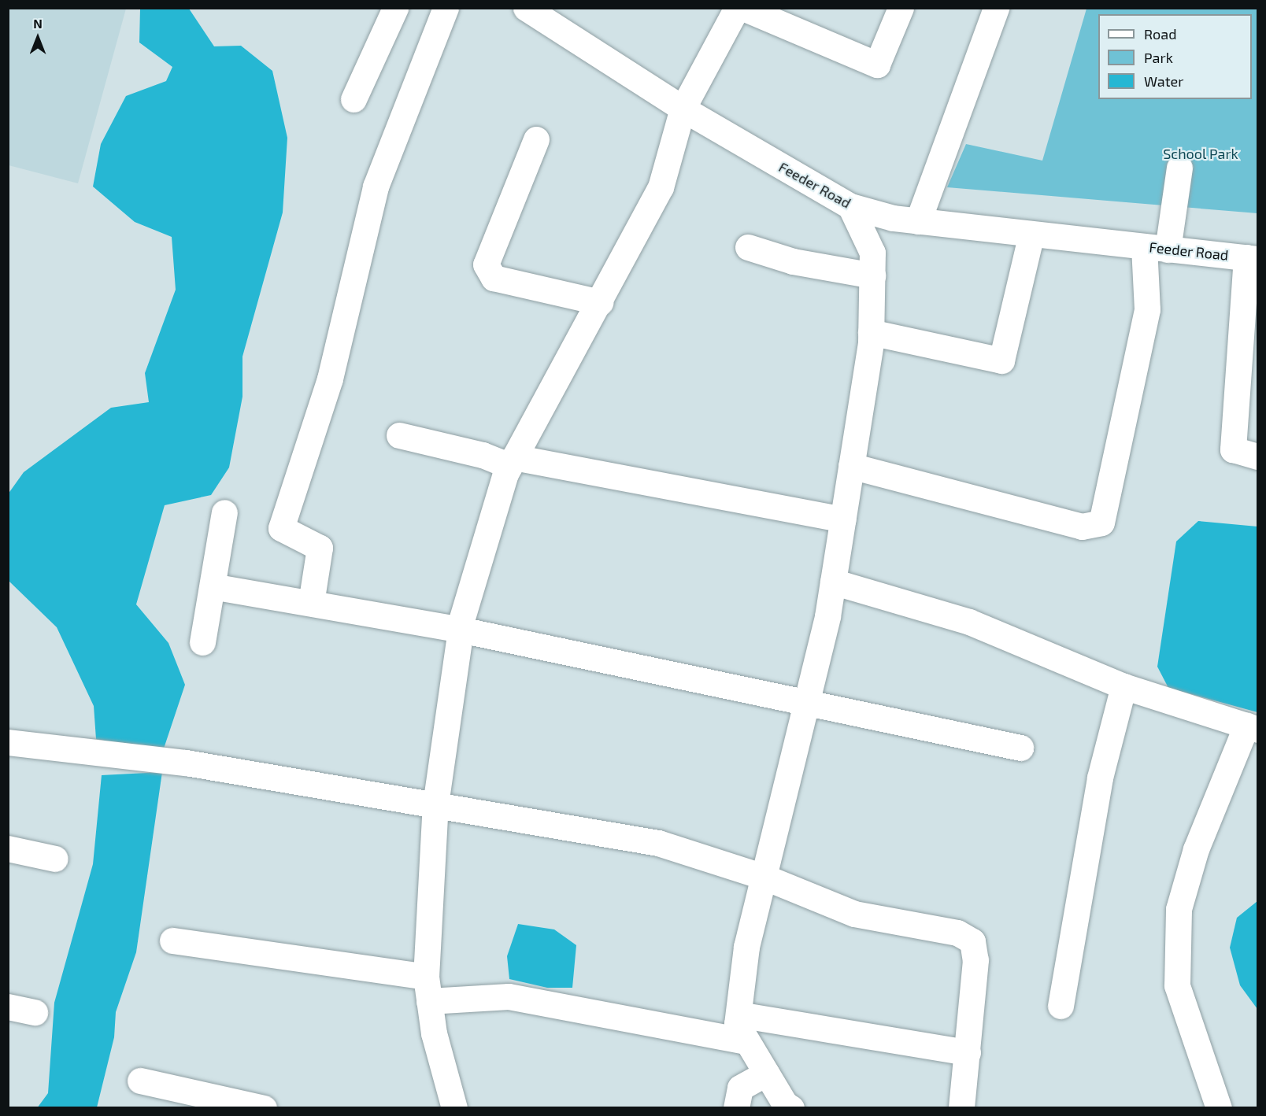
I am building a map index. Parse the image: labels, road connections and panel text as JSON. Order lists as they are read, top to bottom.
{
  "streets": {
    "street": ["Feeder Road"]
  },
  "parks": ["School Park"],
  "legend": ["Road", "Park", "Water"],
  "north": "top"
}
